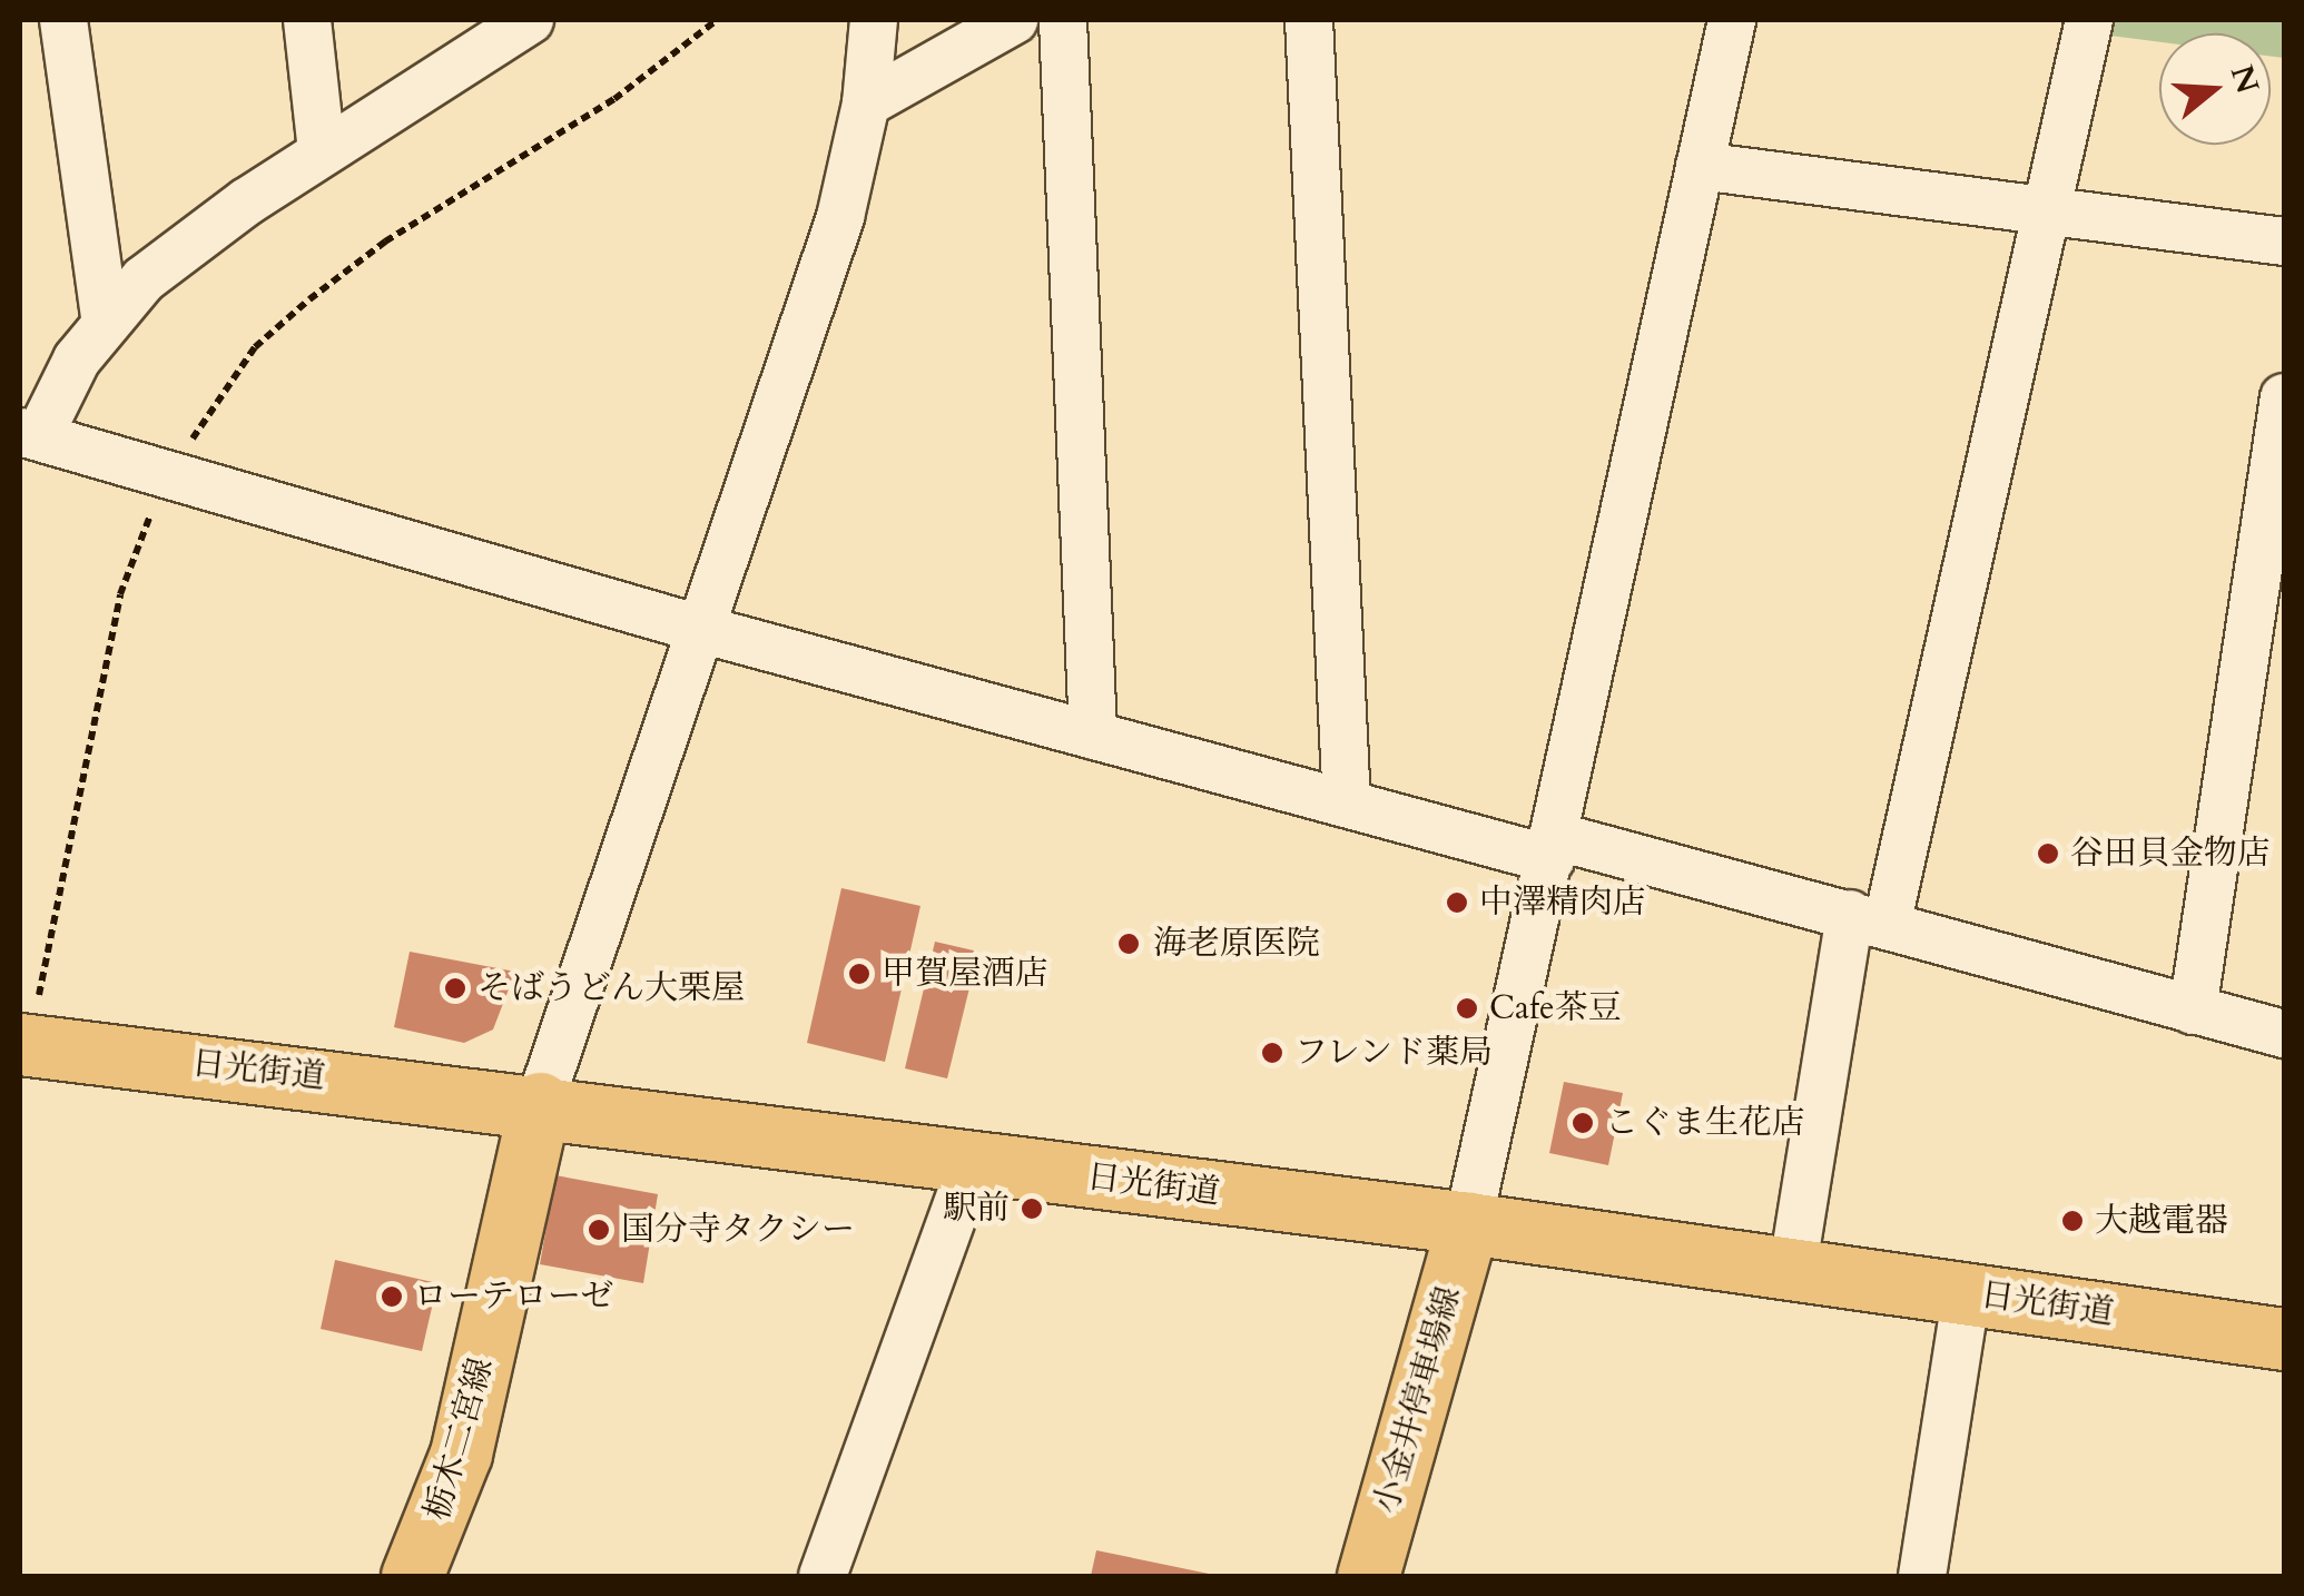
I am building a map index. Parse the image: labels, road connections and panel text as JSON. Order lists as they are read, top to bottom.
{
  "streets": {
    "main road": ["日光街道", "小金井停車場線", "栃木二宮線"]
  },
  "crossings": [
    ["日光街道", "小金井停車場線"],
    ["日光街道", "栃木二宮線"]
  ],
  "places": [
    "谷田貝金物店",
    "中澤精肉店",
    "海老原医院",
    "甲賀屋酒店",
    "そばうどん大栗屋",
    "Cafe茶豆",
    "フレンド薬局",
    "こぐま生花店",
    "駅前",
    "大越電器",
    "国分寺タクシー",
    "ローテローゼ"
  ],
  "north": "right"
}
